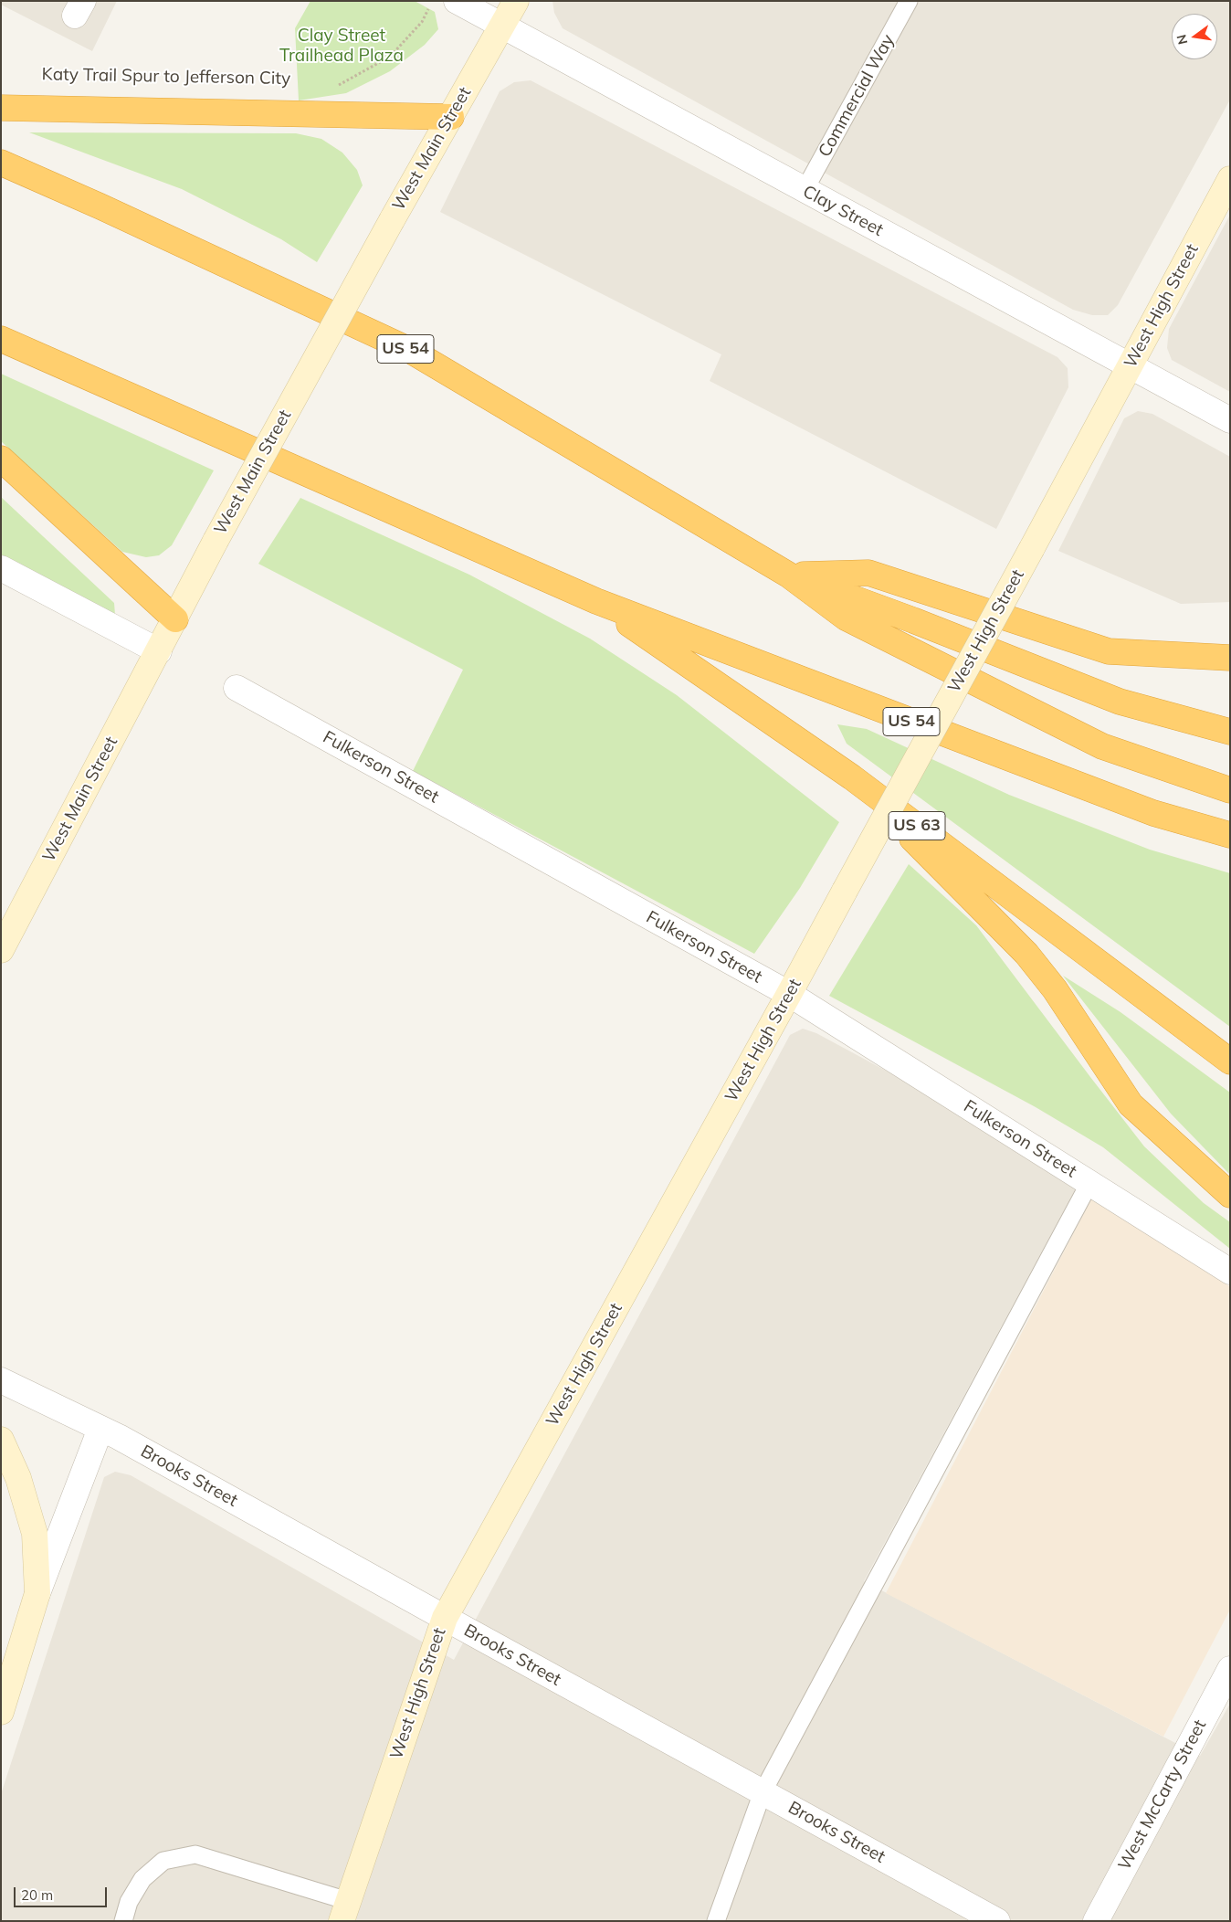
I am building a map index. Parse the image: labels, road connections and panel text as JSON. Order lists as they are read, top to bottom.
{
  "streets": {
    "highway": ["US 54", "US 63"],
    "street": [
      "West Main Street",
      "Clay Street",
      "West High Street",
      "Fulkerson Street",
      "Brooks Street",
      "West McCarty Street"
    ],
    "lane": ["Commercial Way"]
  },
  "crossings": [
    ["Commercial Way", "Clay Street"],
    ["West Main Street", "Clay Street"],
    ["Clay Street", "West High Street"],
    ["West High Street", "Fulkerson Street"],
    ["West High Street", "Brooks Street"],
    ["US 54", "US 63"]
  ],
  "parks": ["Clay Street Trailhead Plaza"],
  "scale_bar": "20 m",
  "north": "left"
}
